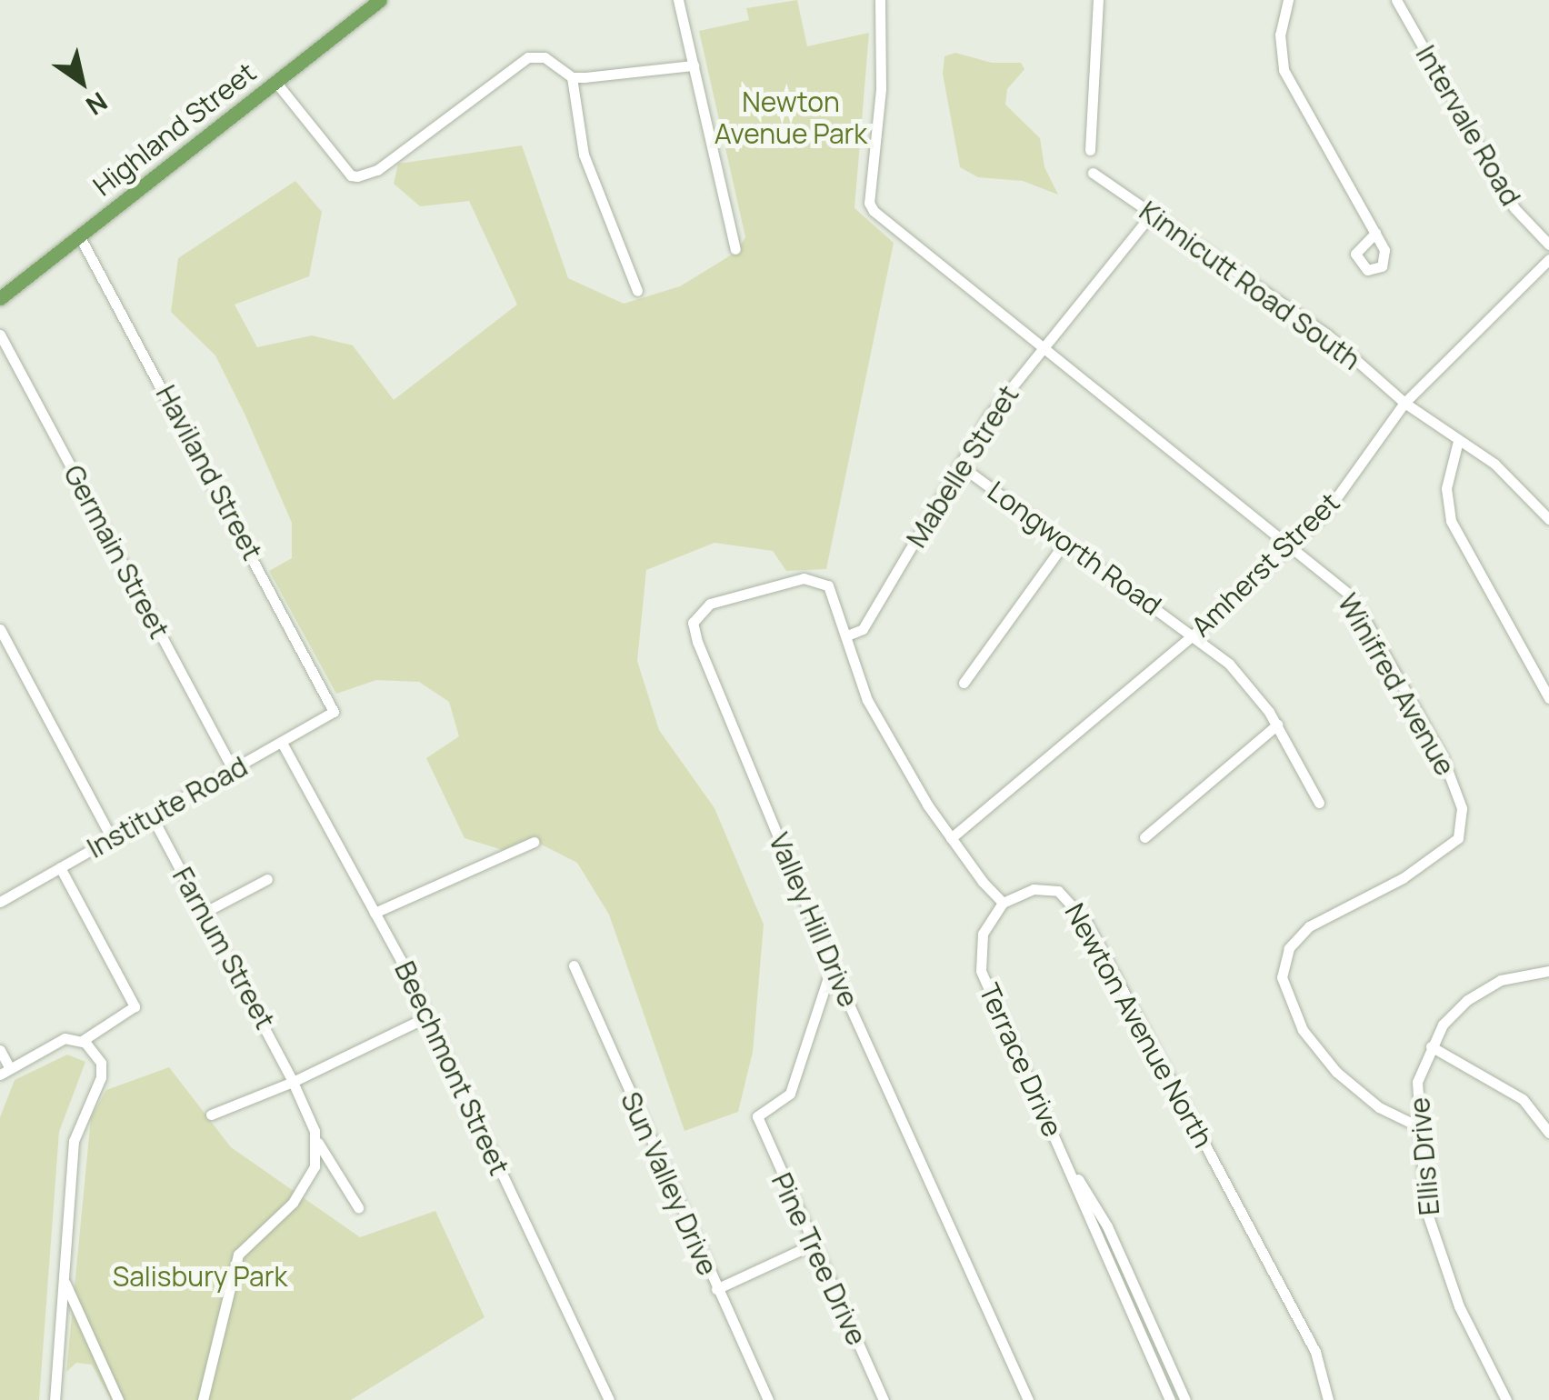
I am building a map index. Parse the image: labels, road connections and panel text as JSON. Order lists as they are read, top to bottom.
{
  "streets": {
    "main road": ["Highland Street"],
    "street": [
      "Intervale Road",
      "Kinnicutt Road South",
      "Mabelle Street",
      "Haviland Street",
      "Longworth Road",
      "Germain Street",
      "Amherst Street",
      "Winifred Avenue",
      "Institute Road",
      "Valley Hill Drive",
      "Farnum Street",
      "Newton Avenue North",
      "Terrace Drive",
      "Beechmont Street",
      "Ellis Drive",
      "Sun Valley Drive",
      "Pine Tree Drive"
    ]
  },
  "crossings": [
    ["Highland Street", "Haviland Street"],
    ["Kinnicutt Road South", "Mabelle Street"],
    ["Kinnicutt Road South", "Amherst Street"],
    ["Mabelle Street", "Longworth Road"],
    ["Mabelle Street", "Winifred Avenue"],
    ["Mabelle Street", "Valley Hill Drive"],
    ["Haviland Street", "Institute Road"],
    ["Longworth Road", "Amherst Street"],
    ["Germain Street", "Institute Road"],
    ["Amherst Street", "Winifred Avenue"],
    ["Winifred Avenue", "Ellis Drive"],
    ["Institute Road", "Farnum Street"],
    ["Institute Road", "Beechmont Street"],
    ["Valley Hill Drive", "Pine Tree Drive"],
    ["Newton Avenue North", "Terrace Drive"]
  ],
  "parks": ["Newton Avenue Park", "Salisbury Park"],
  "north": "bottom right"
}
